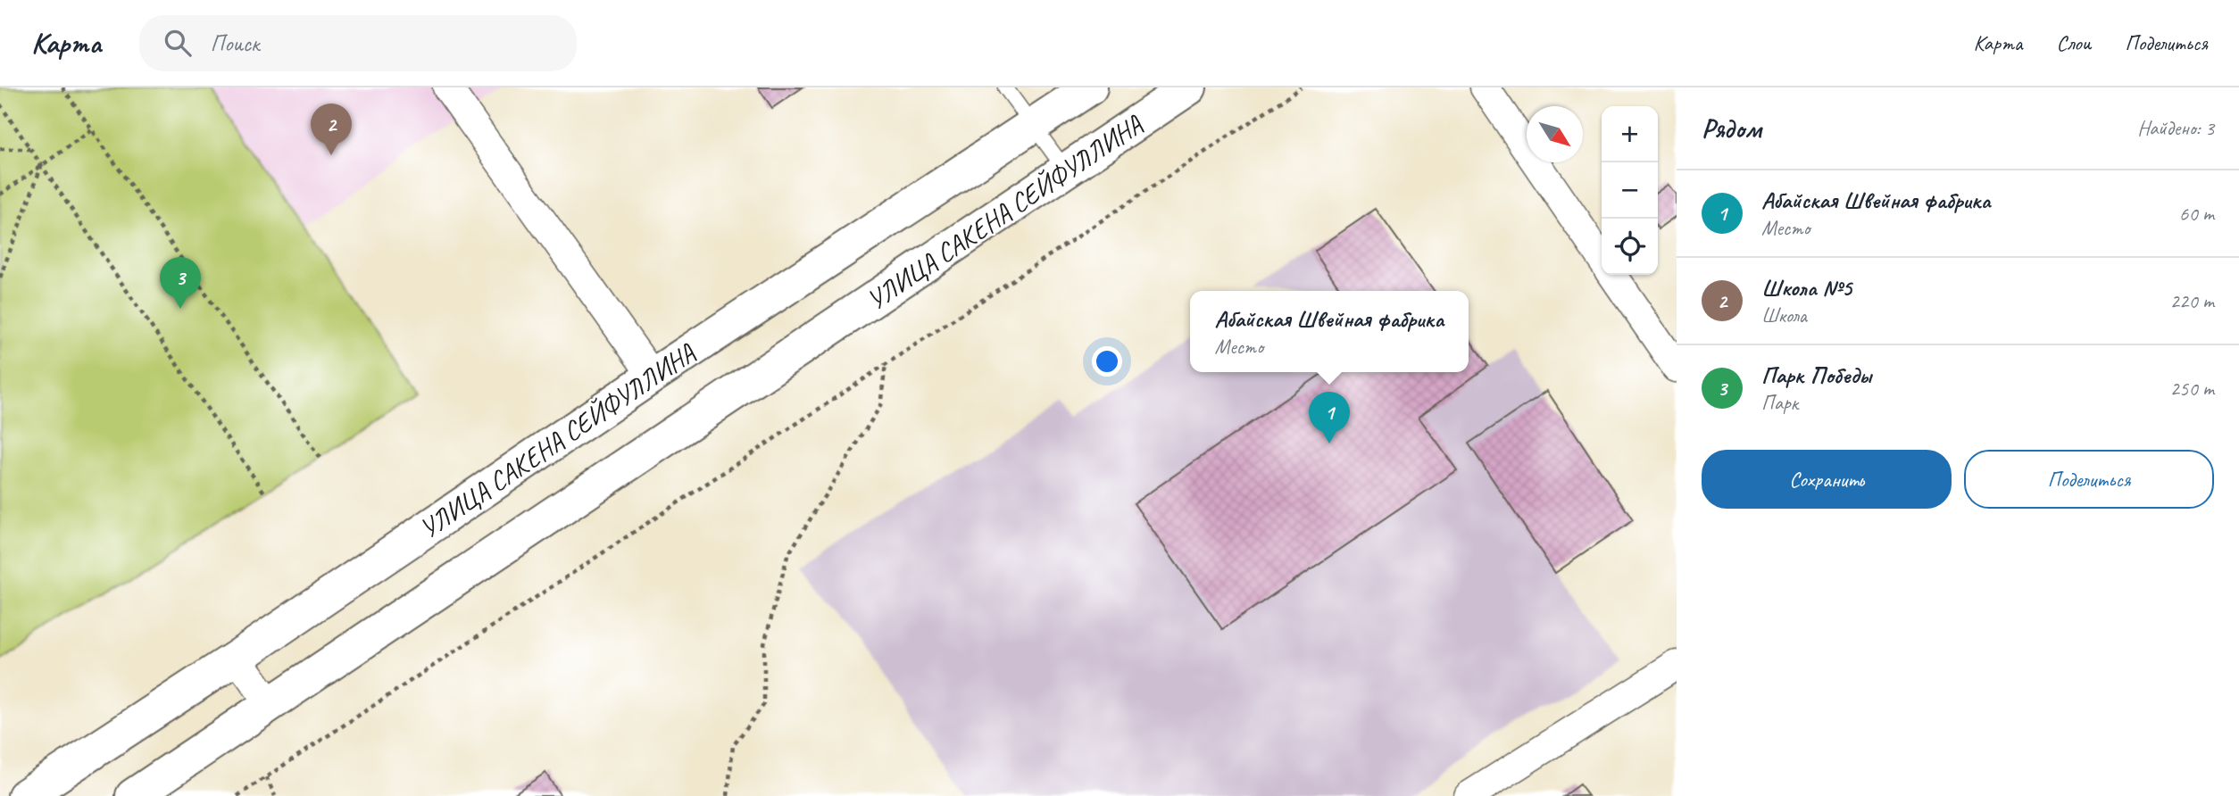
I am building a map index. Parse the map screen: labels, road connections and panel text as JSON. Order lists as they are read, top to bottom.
{
  "streets": {
    "street": ["УЛИЦА САКЕНА СЕЙФУЛЛИНА"]
  },
  "north": "bottom right",
  "page": {
    "header": "Карта",
    "search": "Поиск",
    "nav": ["Карта", "Слои", "Поделиться"],
    "heading": ["Рядом", "Найдено: 3"],
    "pins": ["2", "3", "1"],
    "map_buttons": ["+", "−"],
    "list": [
      {
        "mark": "1",
        "name": "Абайская Швейная фабрика",
        "note": "Место",
        "value": "60 m"
      },
      {
        "mark": "2",
        "name": "Школа №5",
        "note": "Школа",
        "value": "220 m"
      },
      {
        "mark": "3",
        "name": "Парк Победы",
        "note": "Парк",
        "value": "250 m"
      }
    ],
    "popup": ["Абайская Швейная фабрика", "Место"],
    "buttons": ["Сохранить", "Поделиться"]
  }
}
